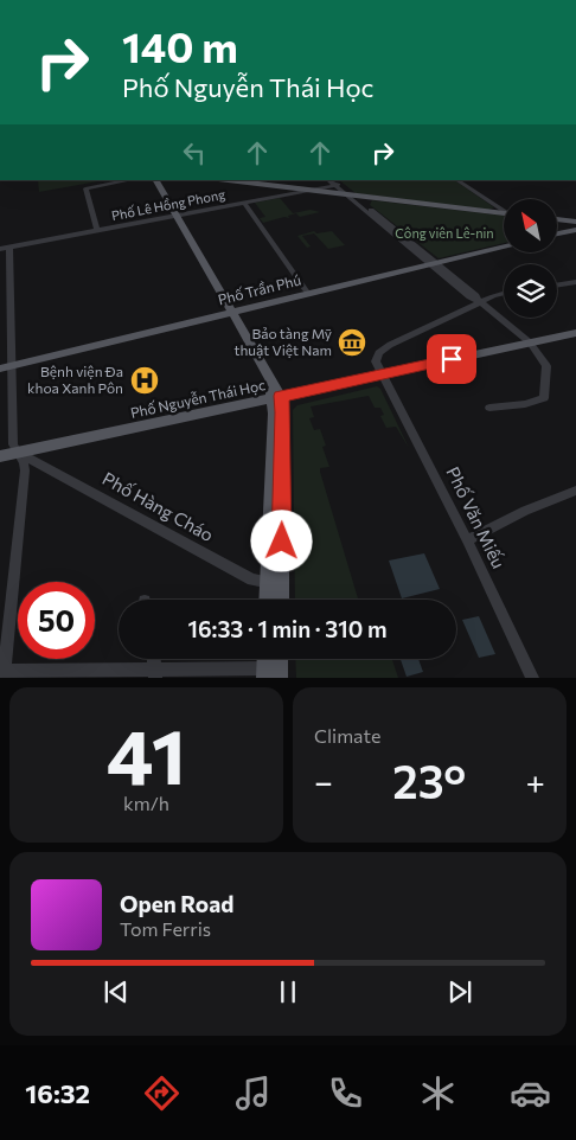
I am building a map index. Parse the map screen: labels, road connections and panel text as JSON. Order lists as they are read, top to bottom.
{
  "streets": {
    "main road": ["Phố Trần Phú", "Phố Nguyễn Thái Học"],
    "street": ["Phố Lê Hồng Phong", "Phố Hàng Cháo", "Phố Văn Miếu"]
  },
  "crossings": [
    ["Phố Nguyễn Thái Học", "Phố Hàng Cháo"],
    ["Phố Nguyễn Thái Học", "Phố Văn Miếu"]
  ],
  "parks": ["Công viên Lê-nin"],
  "places": {
    "museum": ["Bảo tàng Mỹ thuật Việt Nam"],
    "hospital": ["Bệnh viện Đa khoa Xanh Pôn"]
  },
  "north": "top left",
  "page": {
    "turn": ["140 m", "Phố Nguyễn Thái Học"],
    "limit": "50",
    "trip": "16:33 · 1 min · 310 m",
    "tile": [
      ["41", "km/h"],
      "Climate"
    ],
    "heat": ["−", "23°", "+"],
    "song": ["Open Road", "Tom Ferris"],
    "tabs": "16:32"
  }
}
